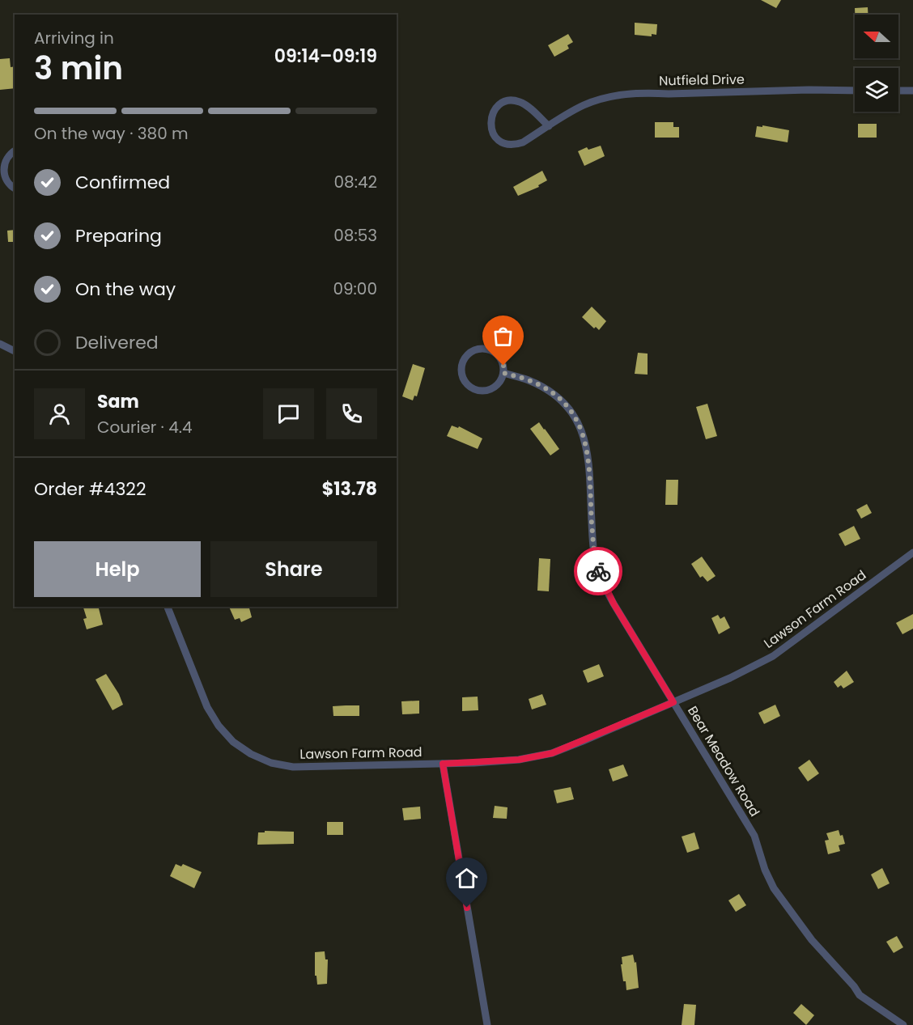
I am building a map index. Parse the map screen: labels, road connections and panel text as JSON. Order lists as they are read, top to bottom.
{
  "streets": {
    "street": ["Nutfield Drive", "Lawson Farm Road", "Bear Meadow Road"]
  },
  "crossings": [
    ["Lawson Farm Road", "Bear Meadow Road"]
  ],
  "north": "left",
  "page": {
    "heading": ["3 min", "Arriving in", "09:14–09:19"],
    "panel": [
      "Sam",
      "Courier · 4.4",
      "Order #4322",
      "$13.78"
    ],
    "bar": "On the way · 380 m",
    "list": [
      ["Confirmed", "08:42"],
      ["Preparing", "08:53"],
      ["On the way", "09:00"],
      "Delivered"
    ],
    "buttons": ["Help", "Share"]
  }
}
